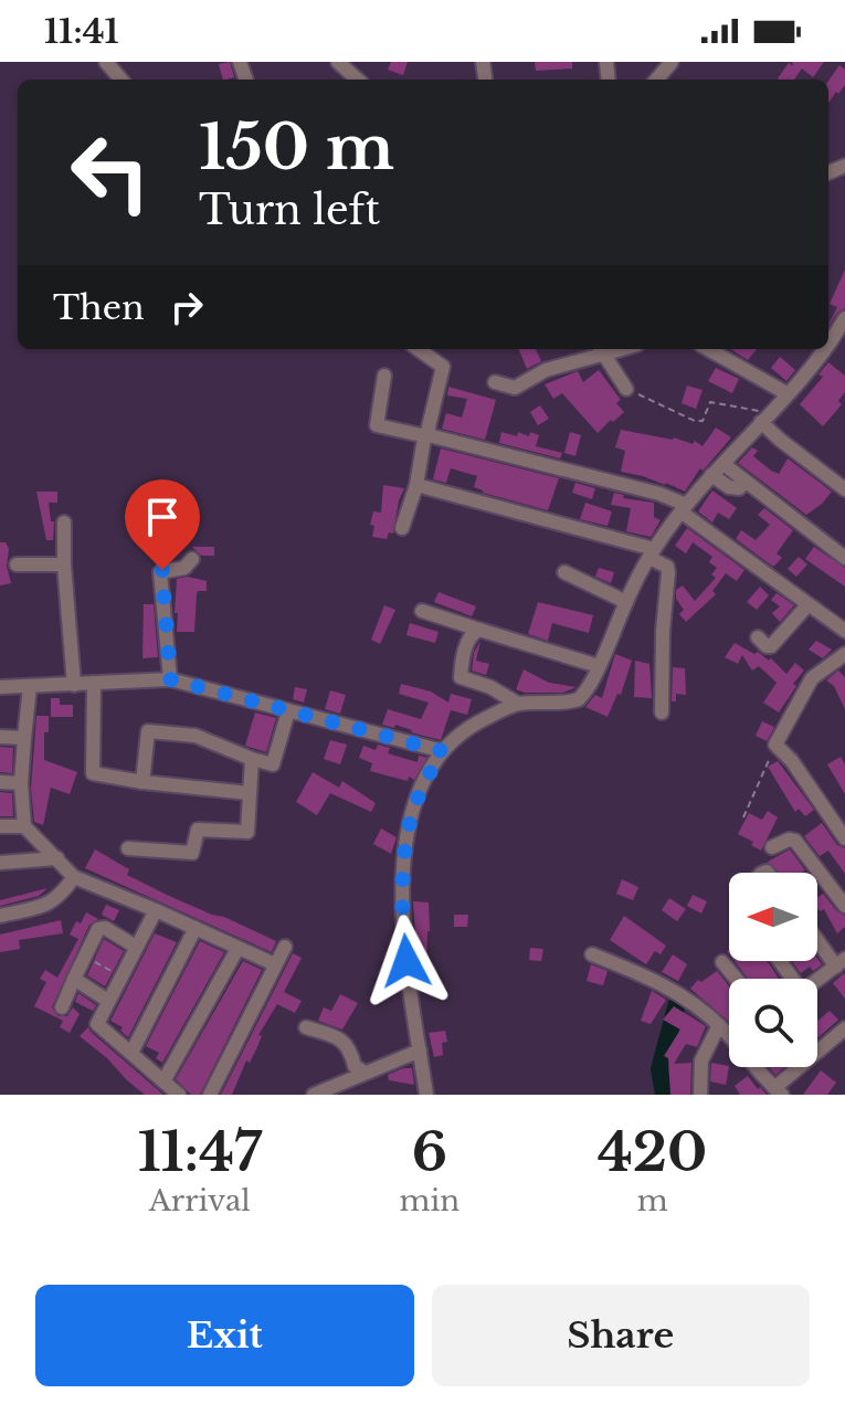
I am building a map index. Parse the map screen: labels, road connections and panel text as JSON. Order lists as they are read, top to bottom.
{
  "north": "left",
  "page": {
    "status": "11:41",
    "turn": ["150 m", "Turn left"],
    "then": "Then",
    "eta": [
      "11:47",
      "Arrival",
      "6",
      "min",
      "420",
      "m"
    ],
    "buttons": ["Exit", "Share"]
  }
}
